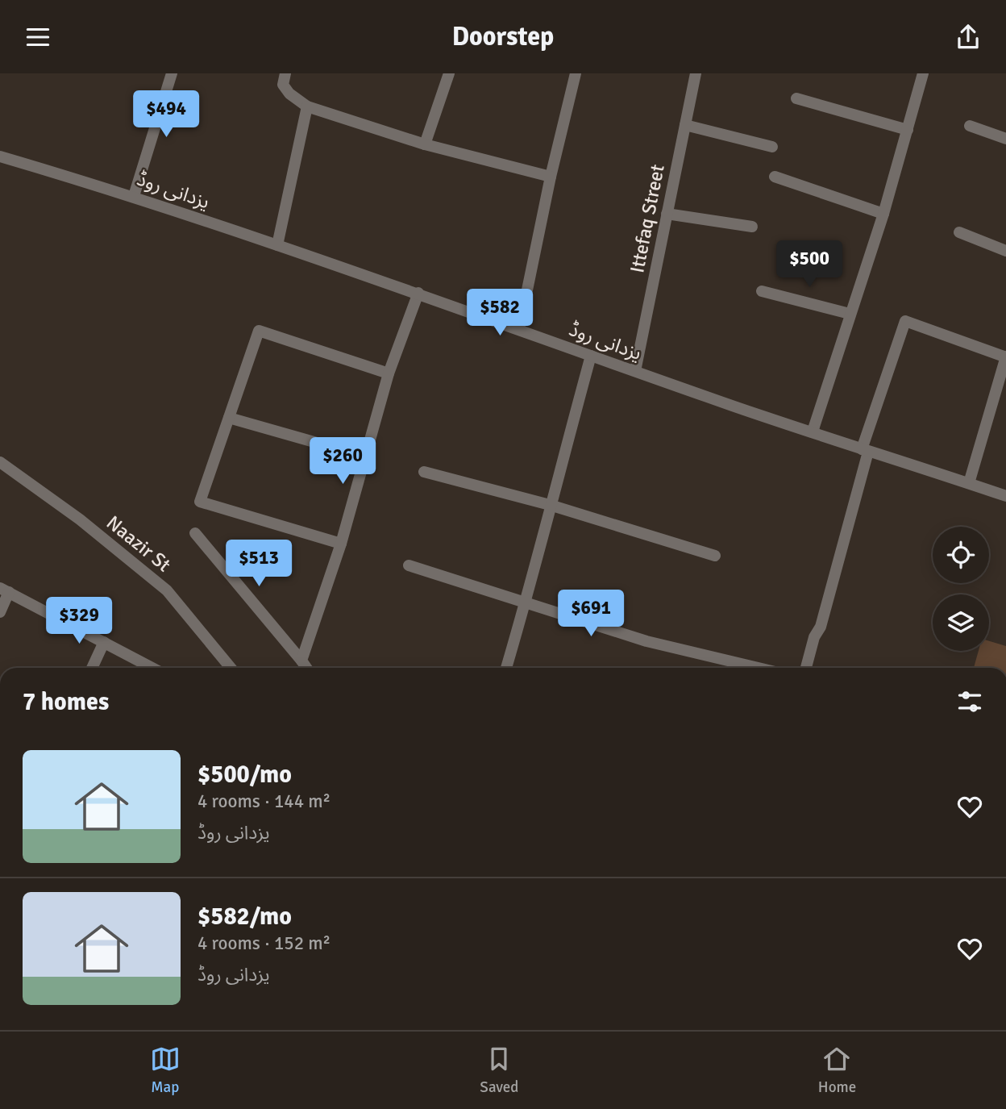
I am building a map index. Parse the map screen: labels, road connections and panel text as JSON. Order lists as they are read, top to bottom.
{
  "streets": {
    "street": ["یزدانی روڈ", "Ittefaq Street", "Naazir St"]
  },
  "crossings": [
    ["یزدانی روڈ", "Ittefaq Street"]
  ],
  "page": {
    "header": "Doorstep",
    "price": [
      "$494",
      "$500",
      "$582",
      "$260",
      "$513",
      "$691",
      "$329"
    ],
    "heading": "7 homes",
    "list": [
      {
        "name": "$500/mo",
        "note": "4 rooms · 144 m² · یزدانی روڈ"
      },
      {
        "name": "$582/mo",
        "note": "4 rooms · 152 m² · یزدانی روڈ"
      }
    ],
    "tabs": ["Map", "Saved", "Home"]
  }
}
